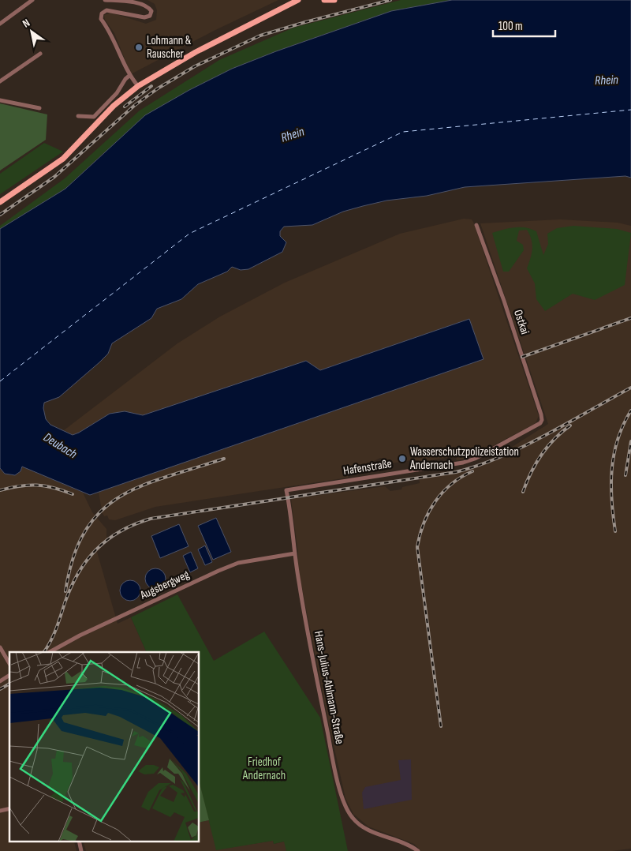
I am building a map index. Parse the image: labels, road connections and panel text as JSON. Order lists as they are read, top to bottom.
{
  "streets": {
    "street": [
      "Ostkai",
      "Hafenstraße",
      "Augsbergweg",
      "Hans-Julius-Ahlmann-Straße"
    ]
  },
  "crossings": [
    ["Ostkai", "Hafenstraße"],
    ["Hafenstraße", "Hans-Julius-Ahlmann-Straße"],
    ["Augsbergweg", "Hans-Julius-Ahlmann-Straße"]
  ],
  "water": ["Rhein", "Deubach"],
  "parks": ["Friedhof Andernach"],
  "places": ["Lohmann & Rauscher", "Wasserschutzpolizeistation Andernach"],
  "scale_bar": "100 m",
  "north": "top left"
}
